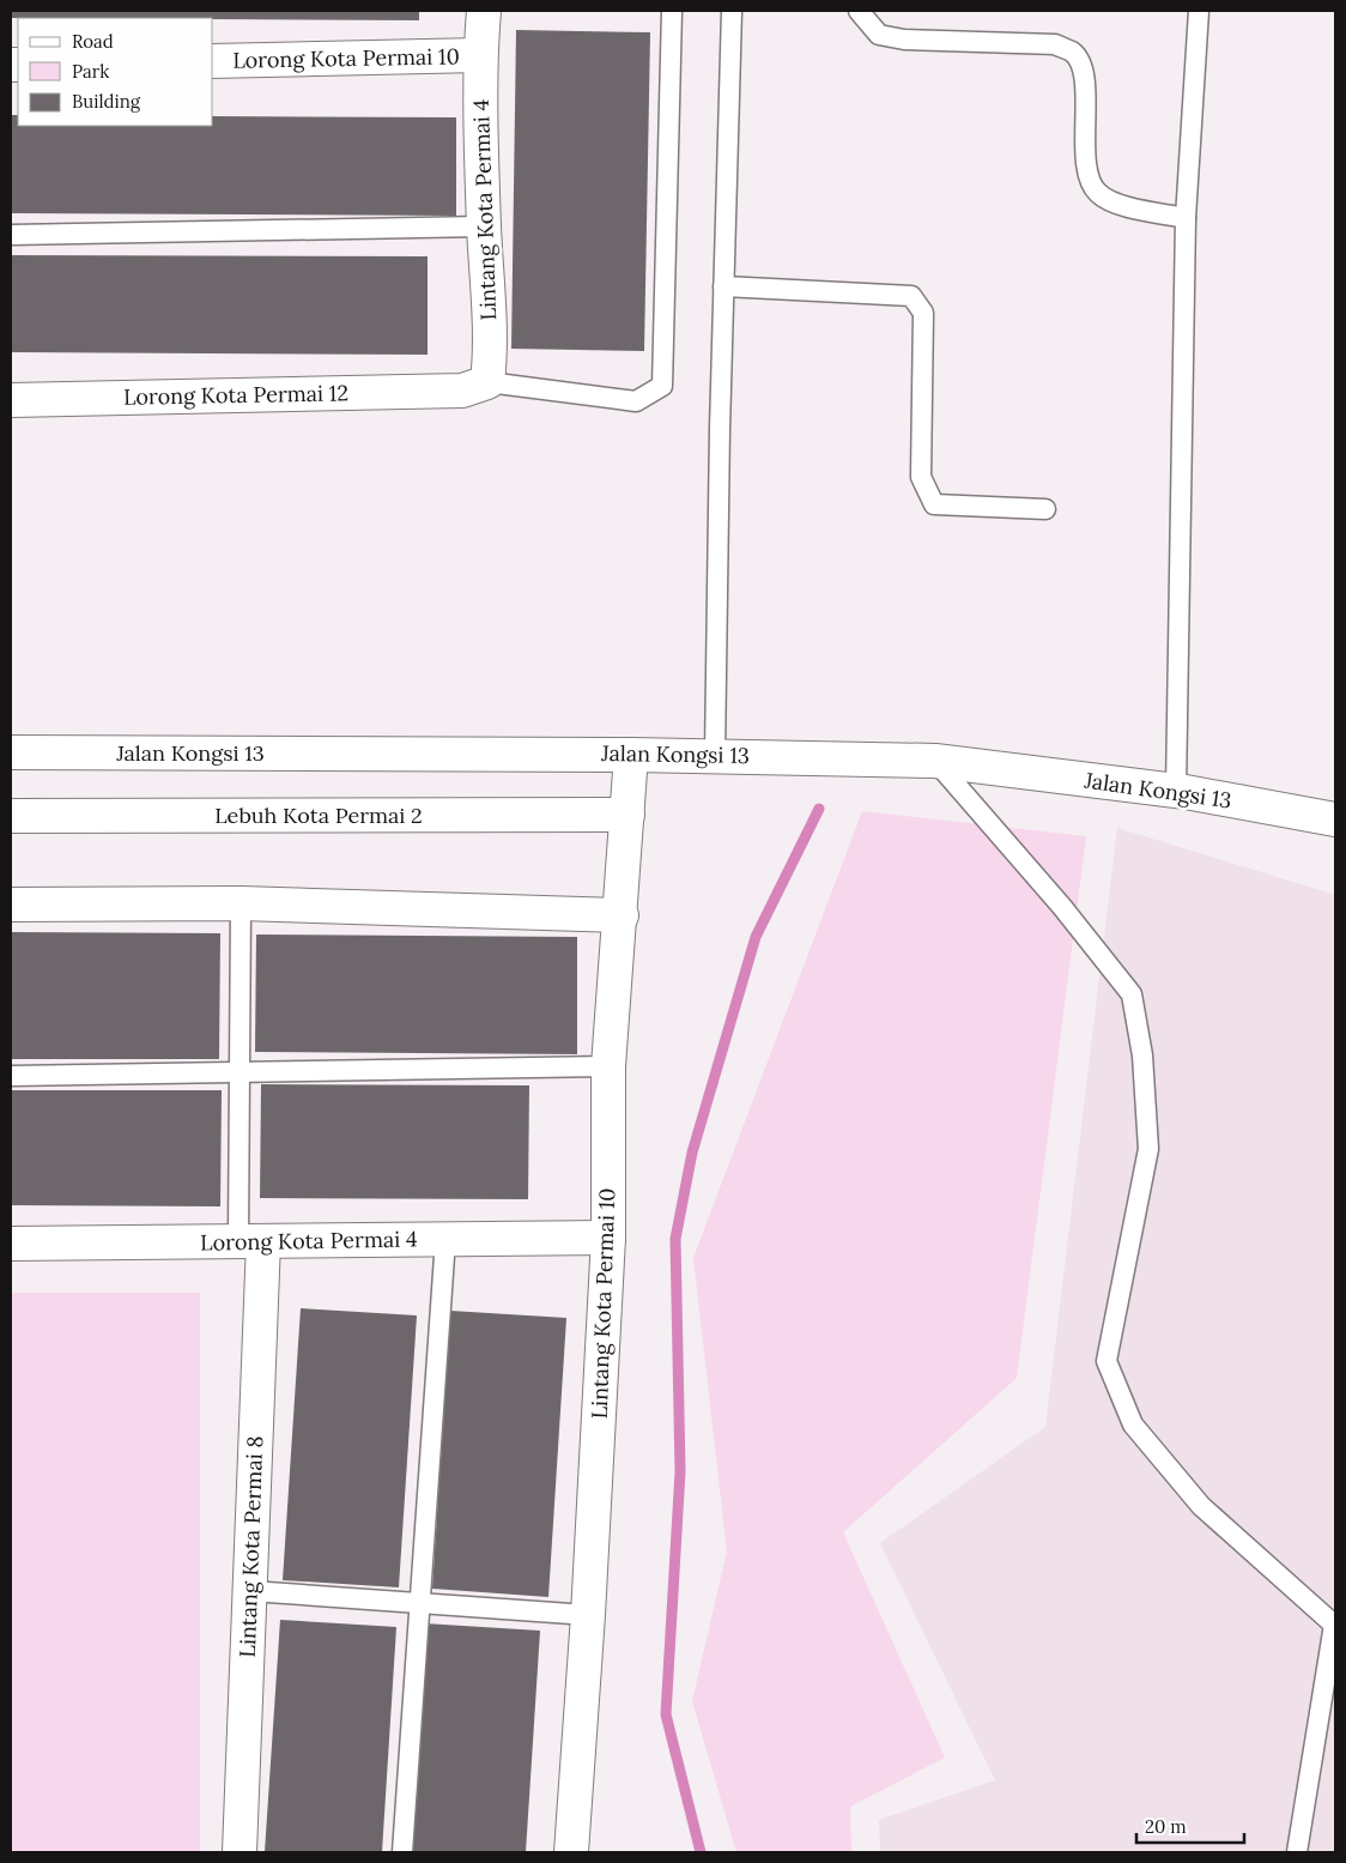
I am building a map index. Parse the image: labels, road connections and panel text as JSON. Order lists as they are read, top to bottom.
{
  "streets": {
    "street": [
      "Lorong Kota Permai 10",
      "Lintang Kota Permai 4",
      "Lorong Kota Permai 12",
      "Jalan Kongsi 13",
      "Lebuh Kota Permai 2",
      "Lorong Kota Permai 4",
      "Lintang Kota Permai 10",
      "Lintang Kota Permai 8"
    ]
  },
  "crossings": [
    ["Lorong Kota Permai 10", "Lintang Kota Permai 4"],
    ["Lintang Kota Permai 4", "Lorong Kota Permai 12"],
    ["Jalan Kongsi 13", "Lintang Kota Permai 10"],
    ["Lebuh Kota Permai 2", "Lintang Kota Permai 10"],
    ["Lorong Kota Permai 4", "Lintang Kota Permai 10"],
    ["Lorong Kota Permai 4", "Lintang Kota Permai 8"]
  ],
  "legend": ["Road", "Park", "Building"],
  "scale_bar": "20 m"
}
